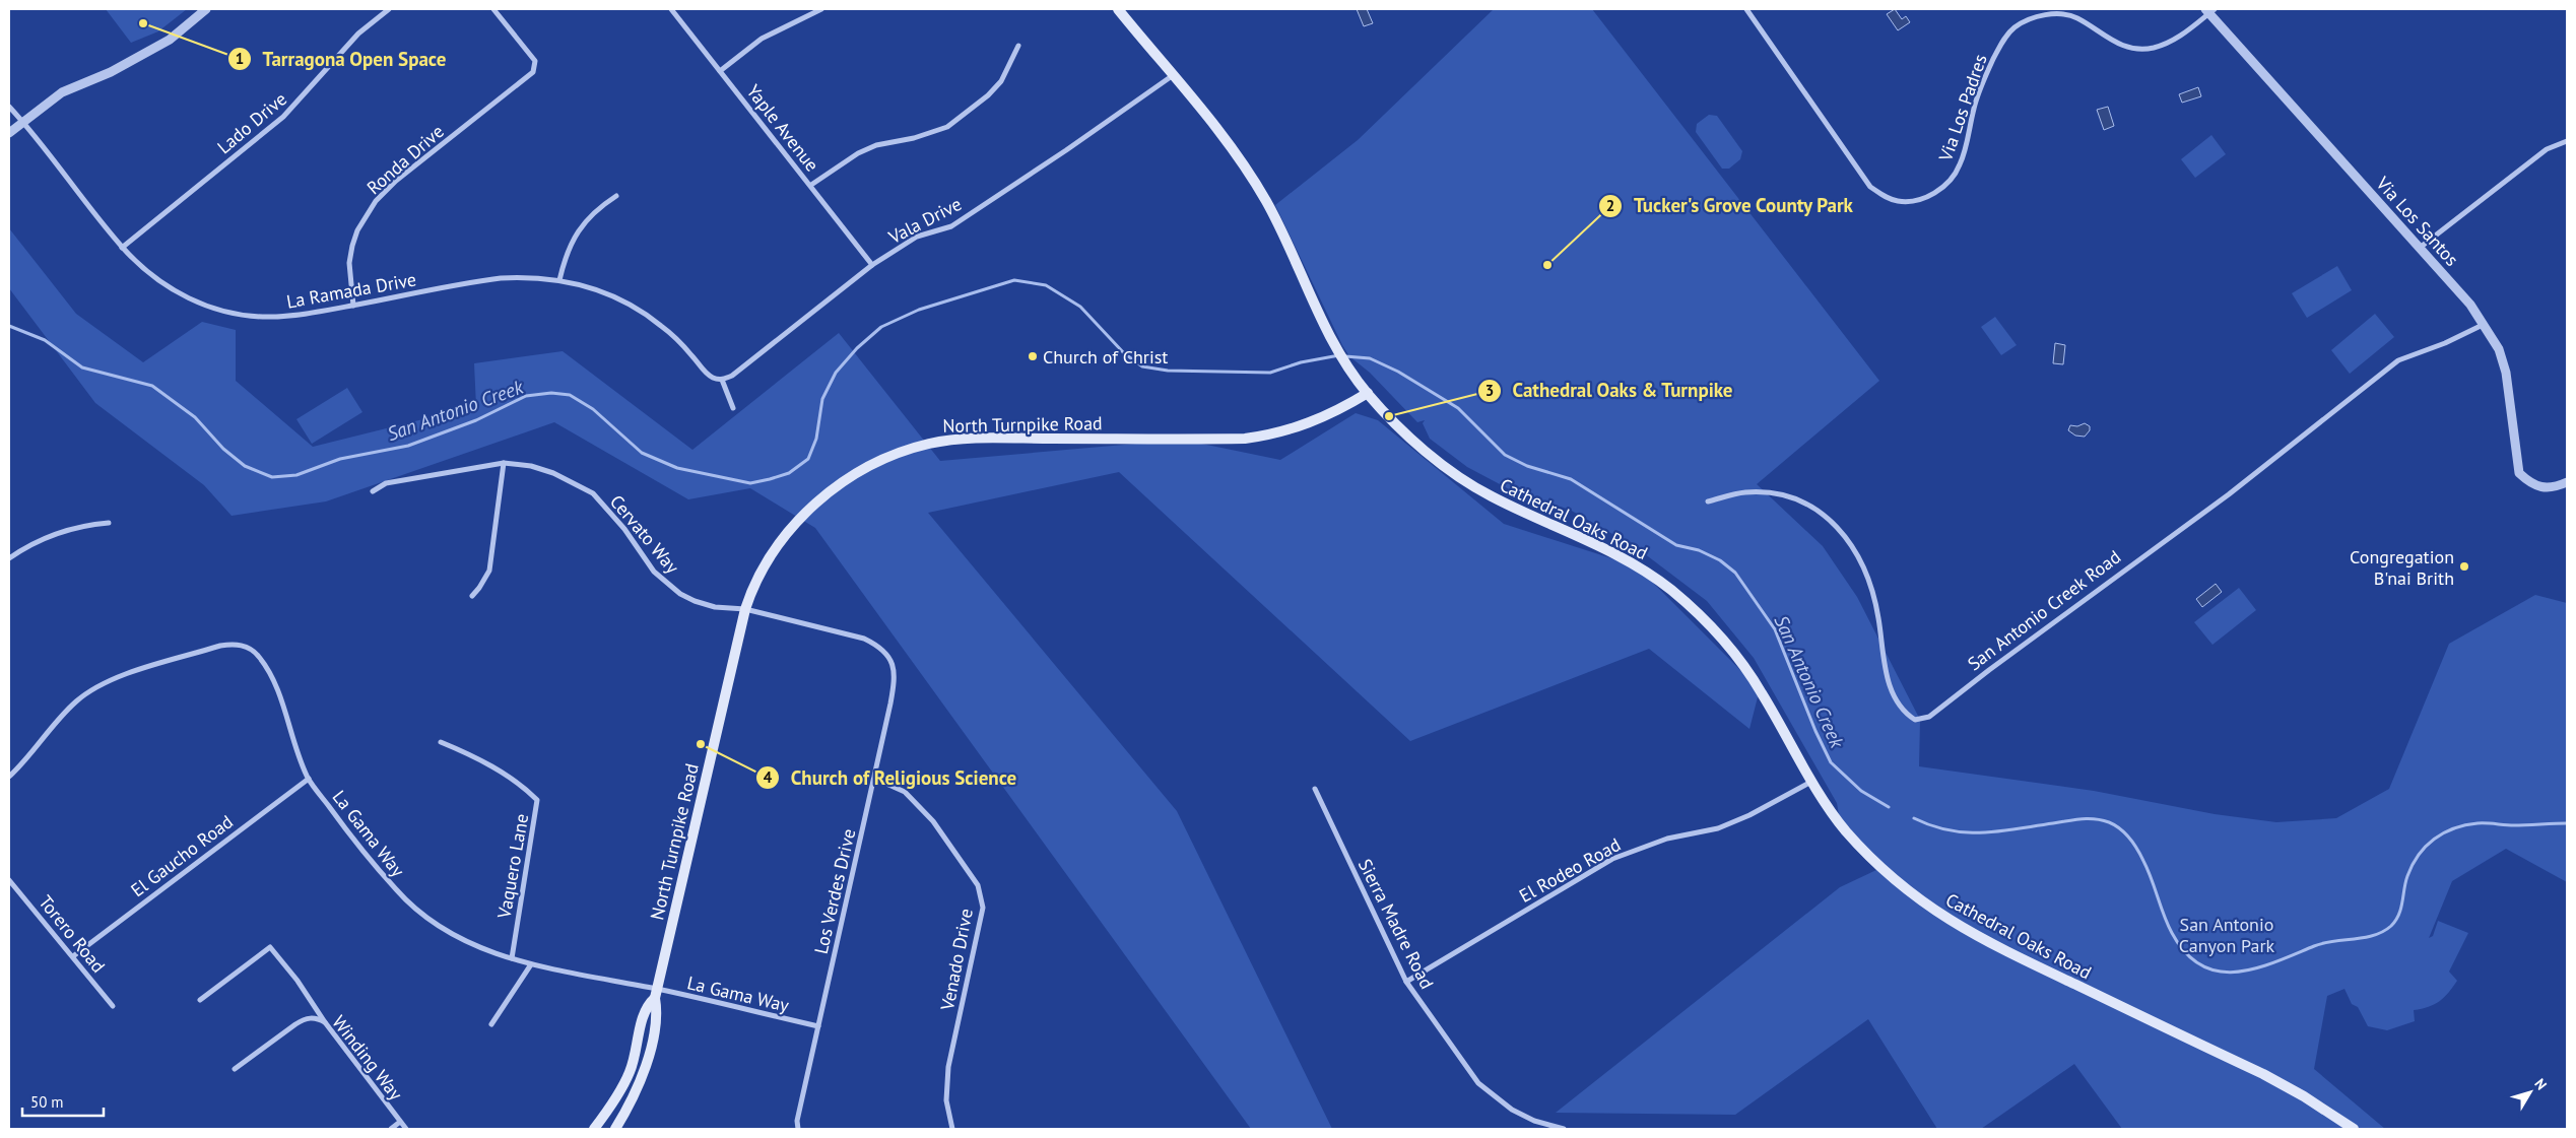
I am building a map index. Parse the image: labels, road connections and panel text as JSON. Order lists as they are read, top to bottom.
{
  "streets": {
    "main road": ["North Turnpike Road", "Cathedral Oaks Road"],
    "street": [
      "Via Los Padres",
      "Lado Drive",
      "Yaple Avenue",
      "Ronda Drive",
      "Vala Drive",
      "Via Los Santos",
      "La Ramada Drive",
      "Cervato Way",
      "San Antonio Creek Road",
      "La Gama Way",
      "El Gaucho Road",
      "Vaquero Lane",
      "El Rodeo Road",
      "Los Verdes Drive",
      "Sierra Madre Road",
      "Torero Road",
      "Venado Drive",
      "Winding Way"
    ]
  },
  "crossings": [
    ["Via Los Padres", "Via Los Santos"],
    ["Lado Drive", "La Ramada Drive"],
    ["Yaple Avenue", "Vala Drive"],
    ["Ronda Drive", "La Ramada Drive"],
    ["Vala Drive", "La Ramada Drive"],
    ["Vala Drive", "Cathedral Oaks Road"],
    ["Via Los Santos", "San Antonio Creek Road"],
    ["North Turnpike Road", "Cathedral Oaks Road"],
    ["North Turnpike Road", "Cervato Way"],
    ["North Turnpike Road", "La Gama Way"],
    ["Cathedral Oaks Road", "El Rodeo Road"],
    ["Cervato Way", "Los Verdes Drive"],
    ["La Gama Way", "El Gaucho Road"],
    ["La Gama Way", "Vaquero Lane"],
    ["La Gama Way", "Los Verdes Drive"],
    ["El Gaucho Road", "Torero Road"],
    ["El Rodeo Road", "Sierra Madre Road"],
    ["Los Verdes Drive", "Venado Drive"]
  ],
  "water": ["San Antonio Creek"],
  "parks": ["San Antonio Canyon Park"],
  "places": [
    "Tarragona Open Space",
    "Tucker's Grove County Park",
    "Church of Christ",
    "Cathedral Oaks & Turnpike",
    "Congregation B'nai Brith",
    "Church of Religious Science"
  ],
  "scale_bar": "50 m",
  "north": "top right"
}
